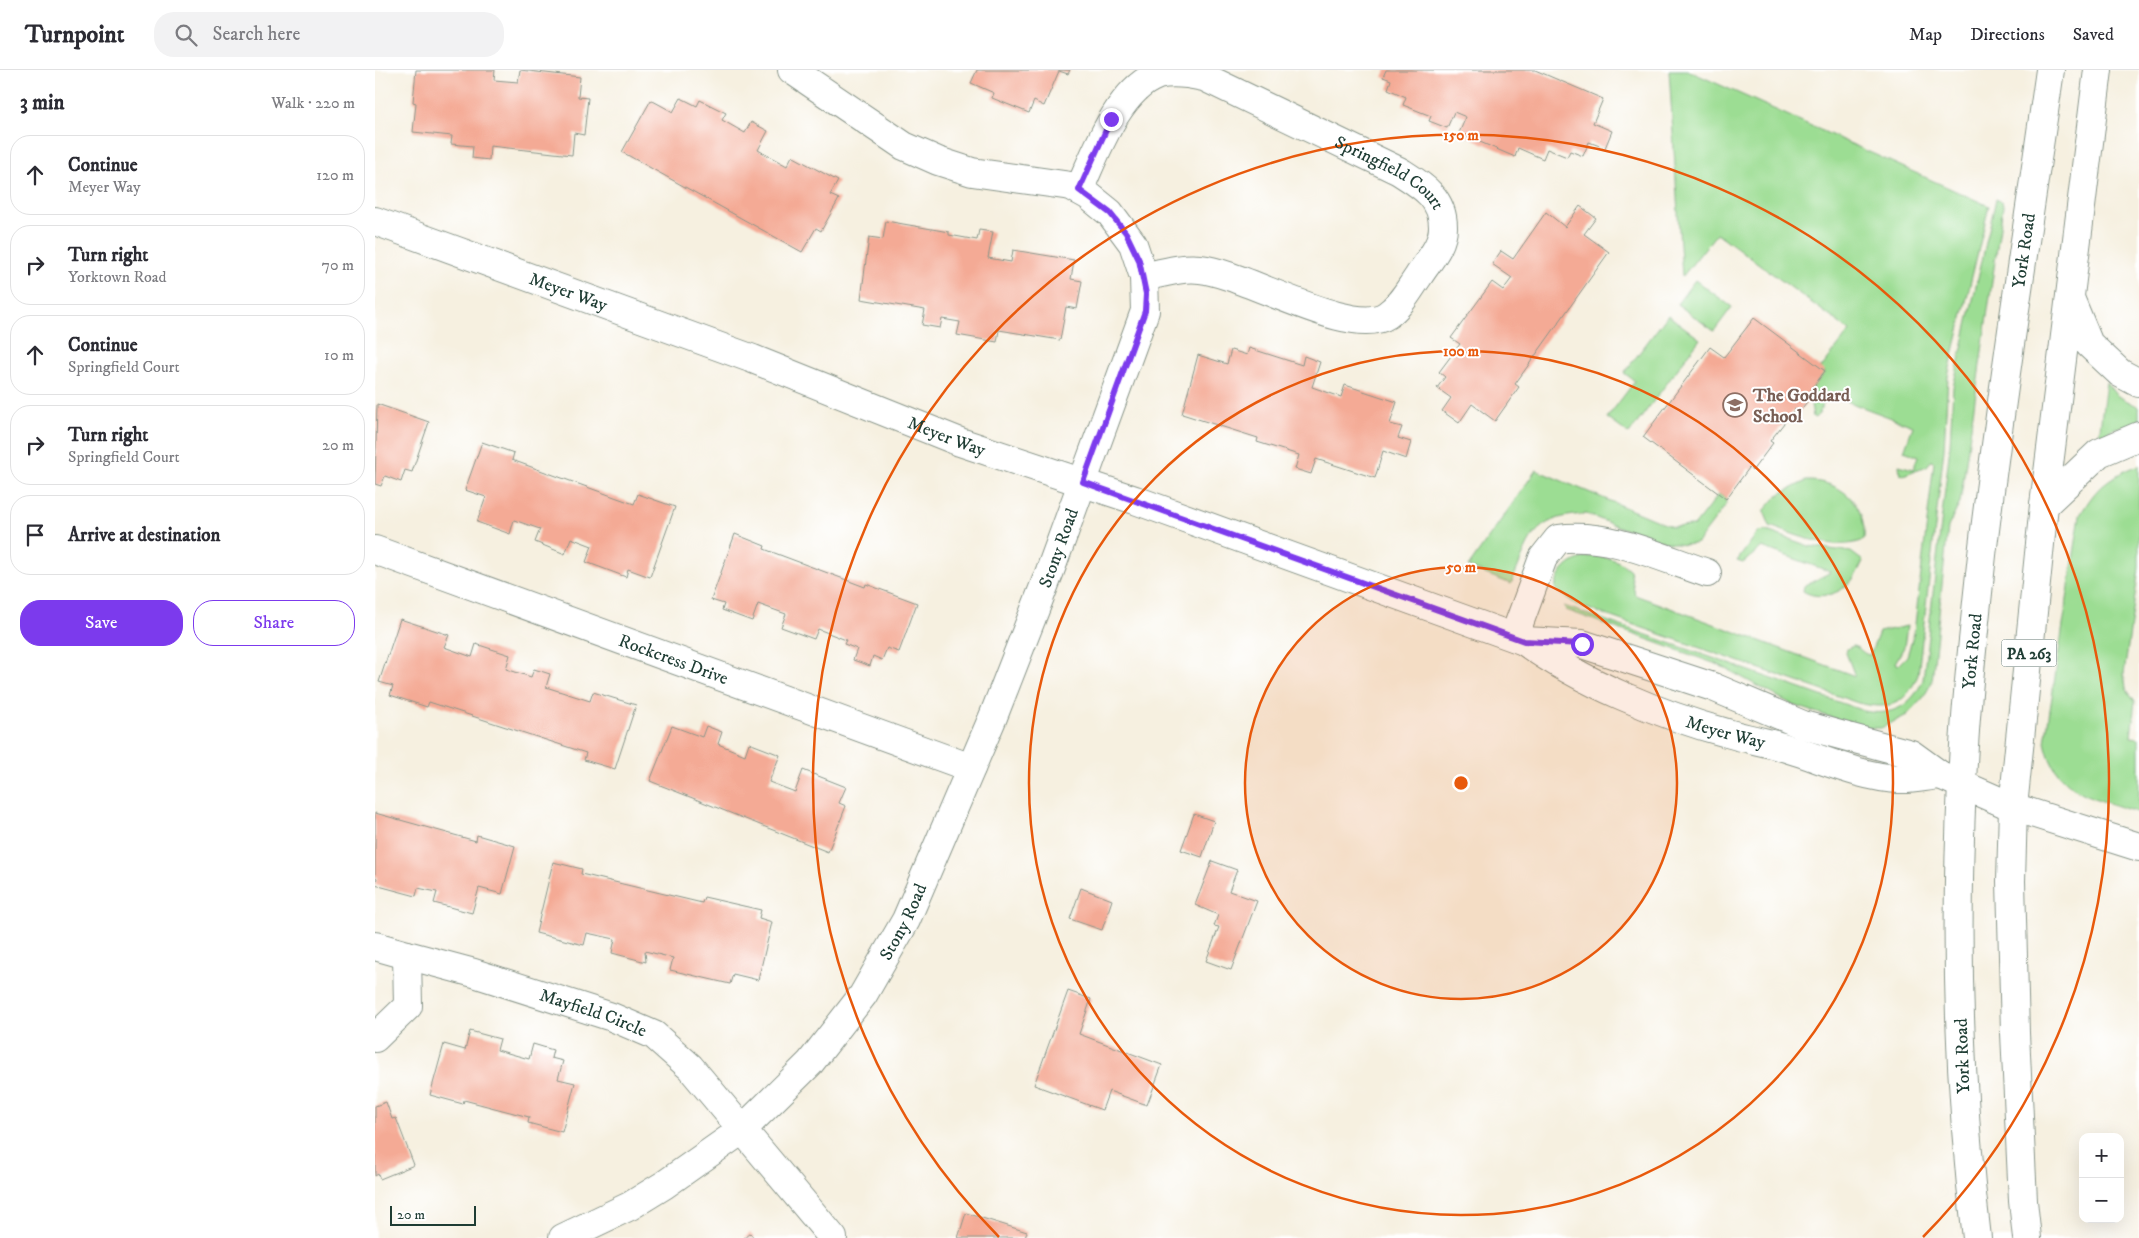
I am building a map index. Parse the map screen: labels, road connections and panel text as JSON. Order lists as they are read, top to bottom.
{
  "streets": {
    "main road": [
      "Springfield Court",
      "York Road",
      "Meyer Way",
      "Stony Road",
      "PA 263",
      "Rockcress Drive",
      "Mayfield Circle"
    ]
  },
  "crossings": [
    ["Springfield Court", "Stony Road"],
    ["York Road", "Meyer Way"],
    ["Meyer Way", "Stony Road"],
    ["Stony Road", "Rockcress Drive"],
    ["Stony Road", "Mayfield Circle"]
  ],
  "places": {
    "school or university": ["The Goddard School"]
  },
  "scale_bar": "20 m",
  "page": {
    "header": "Turnpoint",
    "search": "Search here",
    "nav": ["Map", "Directions", "Saved"],
    "heading": ["3 min", "Walk · 220 m"],
    "list": [
      ["Continue", "Meyer Way", "120 m"],
      ["Turn right", "Yorktown Road", "70 m"],
      ["Continue", "Springfield Court", "10 m"],
      ["Turn right", "Springfield Court", "20 m"],
      "Arrive at destination"
    ],
    "buttons": ["Save", "Share"],
    "map_buttons": ["+", "−"],
    "scale": "20 m"
  },
  "rings": ["150 m", "100 m", "50 m"]
}
